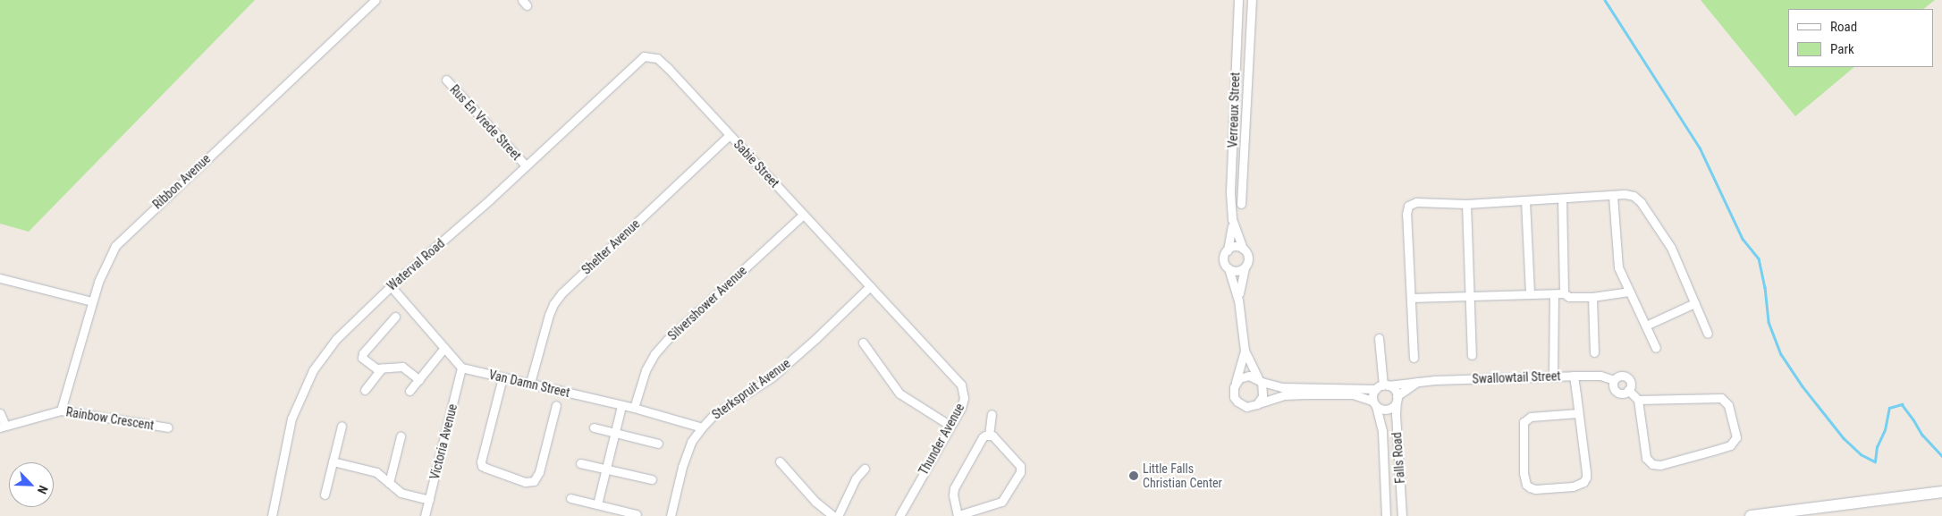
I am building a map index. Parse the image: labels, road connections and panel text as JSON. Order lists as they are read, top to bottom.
{
  "streets": {
    "street": [
      "Verreaux Street",
      "Rus En Vrede Street",
      "Sabie Street",
      "Ribbon Avenue",
      "Shelter Avenue",
      "Waterval Road",
      "Silvershower Avenue",
      "Swallowtail Street",
      "Van Damn Street",
      "Sterkspruit Avenue",
      "Rainbow Crescent",
      "Thunder Avenue",
      "Victoria Avenue",
      "Falls Road"
    ]
  },
  "crossings": [
    ["Rus En Vrede Street", "Waterval Road"],
    ["Sabie Street", "Shelter Avenue"],
    ["Sabie Street", "Waterval Road"],
    ["Sabie Street", "Silvershower Avenue"],
    ["Sabie Street", "Sterkspruit Avenue"],
    ["Sabie Street", "Thunder Avenue"],
    ["Ribbon Avenue", "Rainbow Crescent"],
    ["Shelter Avenue", "Van Damn Street"],
    ["Silvershower Avenue", "Van Damn Street"],
    ["Swallowtail Street", "Falls Road"],
    ["Van Damn Street", "Sterkspruit Avenue"],
    ["Van Damn Street", "Victoria Avenue"],
    ["Sterkspruit Avenue", "Thunder Avenue"]
  ],
  "places": ["Little Falls Christian Center"],
  "legend": ["Road", "Park"],
  "north": "bottom right"
}
